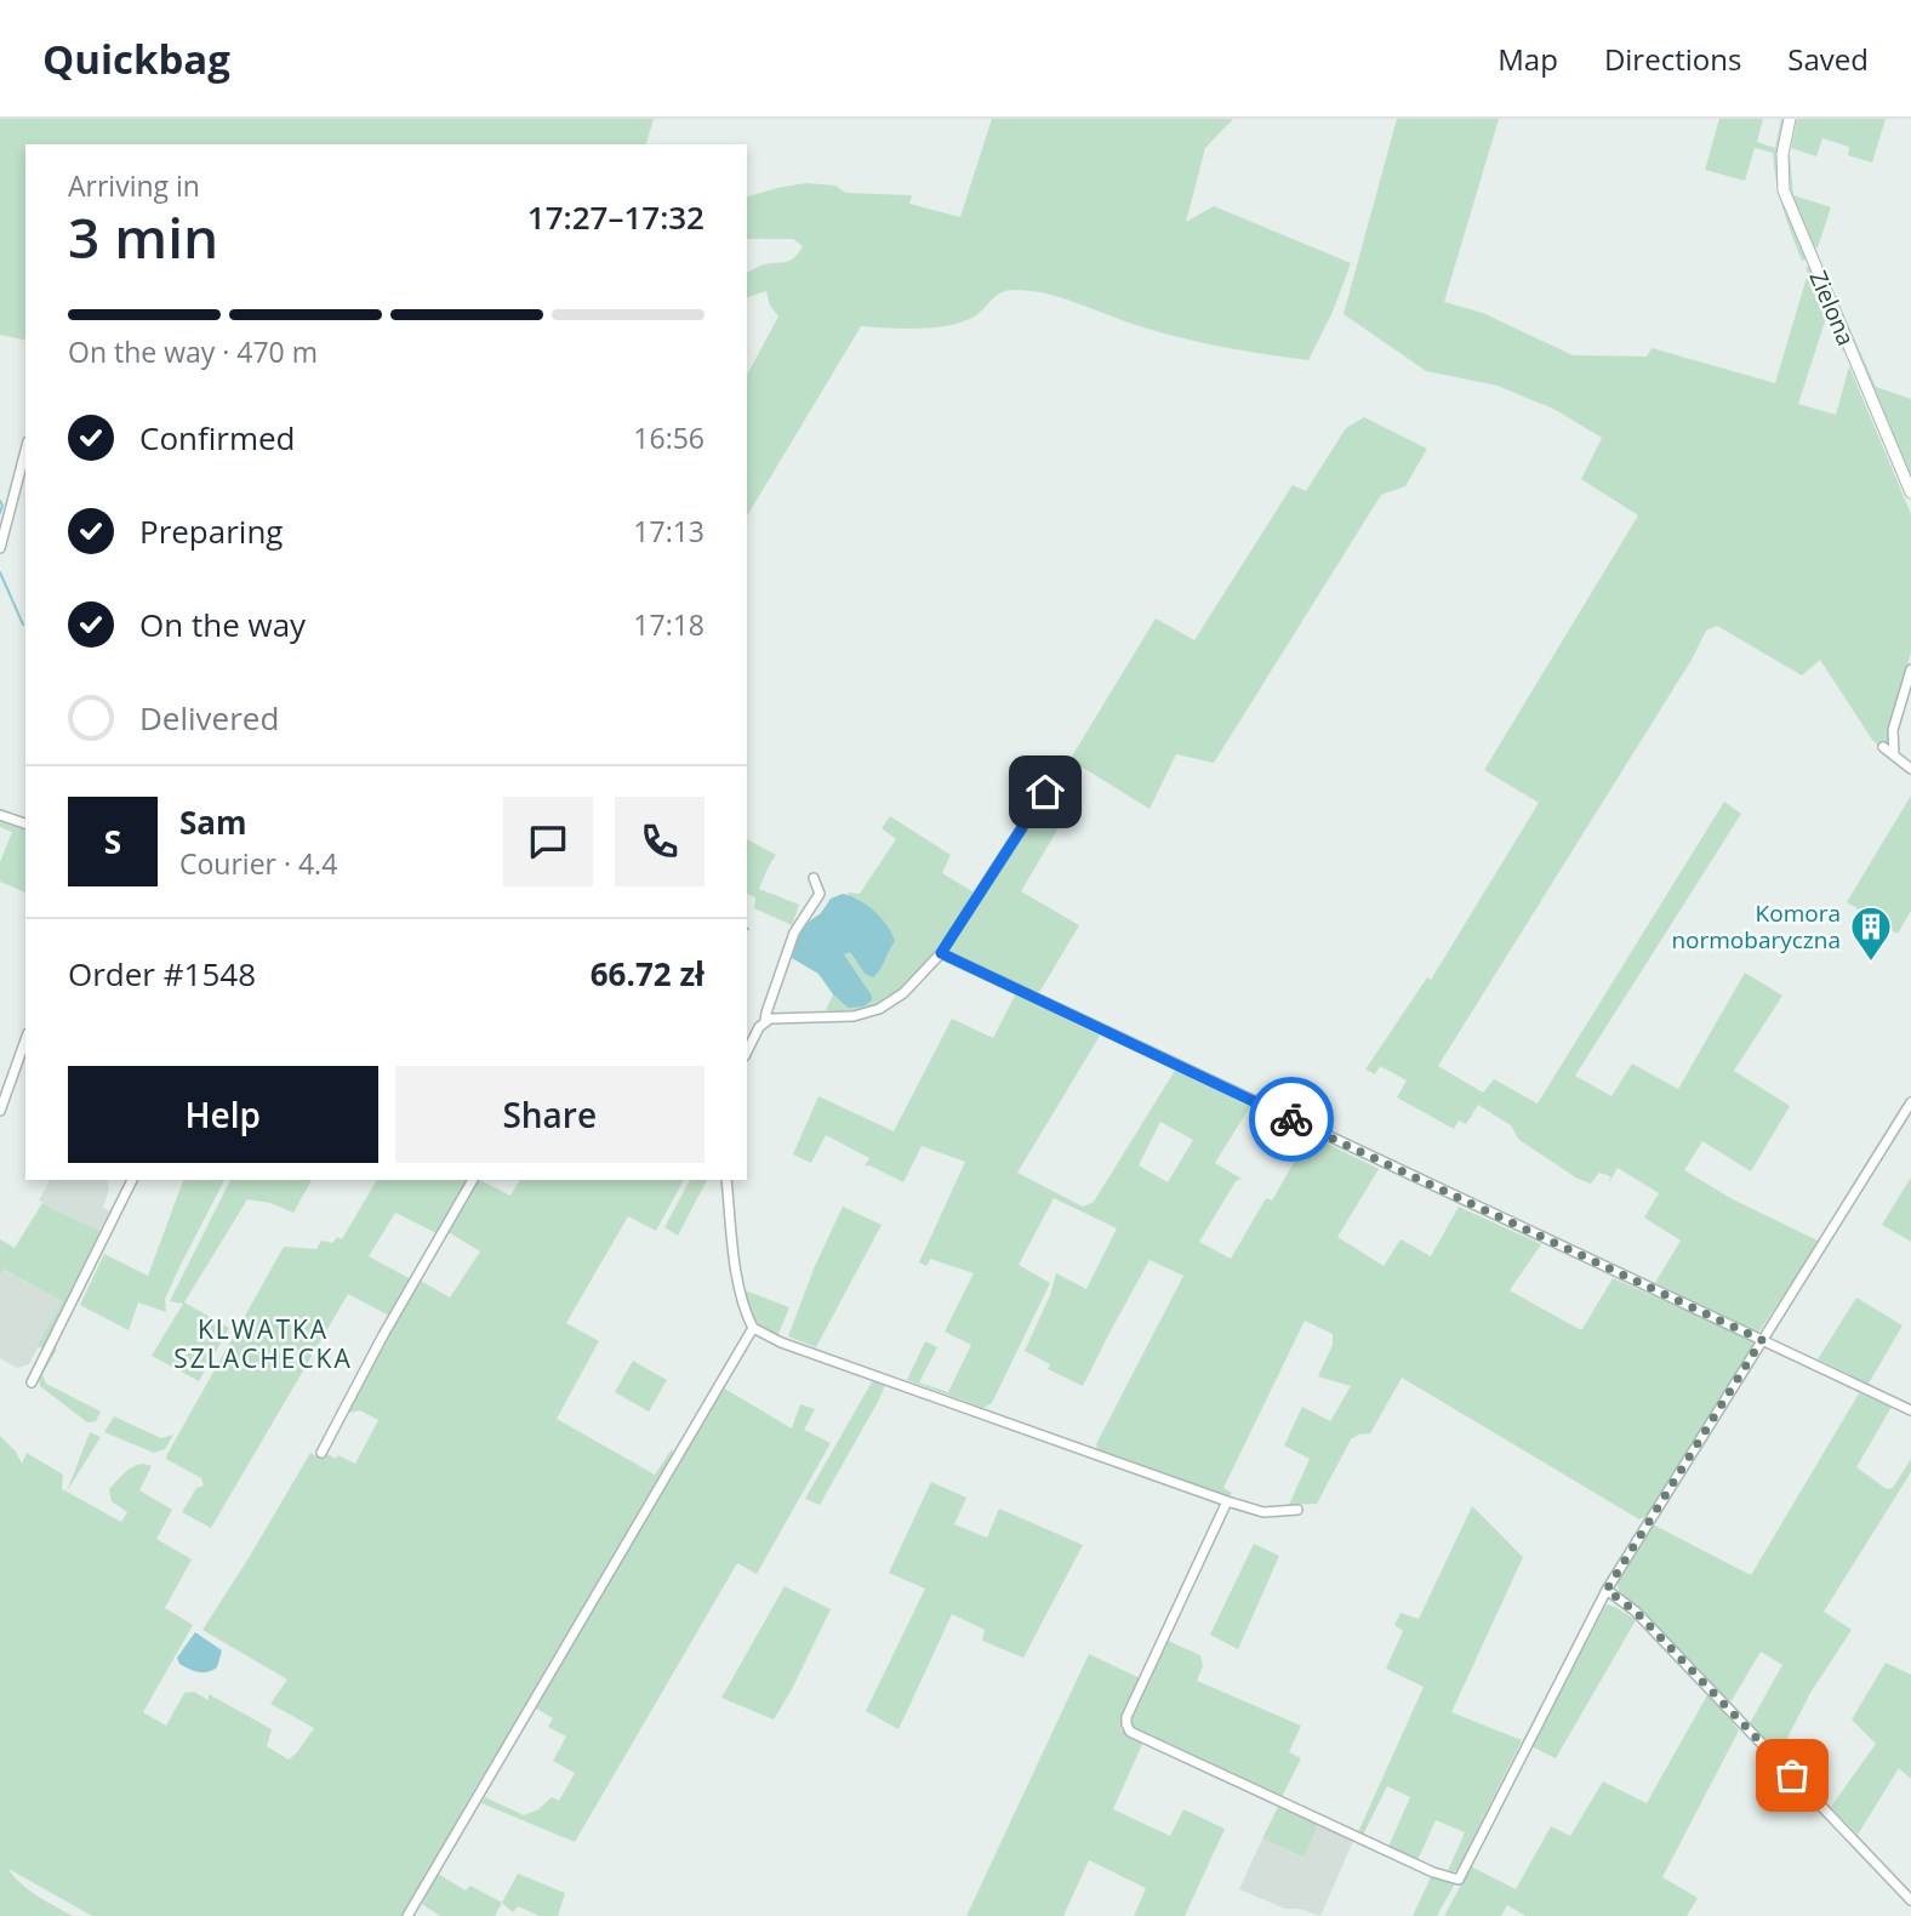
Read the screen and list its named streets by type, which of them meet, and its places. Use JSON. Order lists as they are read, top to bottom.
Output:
{
  "streets": {
    "street": ["Zielona"]
  },
  "districts": ["KLWATKA SZLACHECKA"],
  "places": {
    "building": ["Komora normobaryczna"]
  },
  "page": {
    "header": "Quickbag",
    "nav": ["Map", "Directions", "Saved"],
    "heading": ["3 min", "Arriving in", "17:27–17:32"],
    "panel": [
      "Sam",
      "Courier · 4.4",
      "Order #1548",
      "66.72 zł"
    ],
    "bar": "On the way · 470 m",
    "list": [
      ["Confirmed", "16:56"],
      ["Preparing", "17:13"],
      ["On the way", "17:18"],
      "Delivered"
    ],
    "round": "S",
    "buttons": ["Help", "Share"]
  }
}
